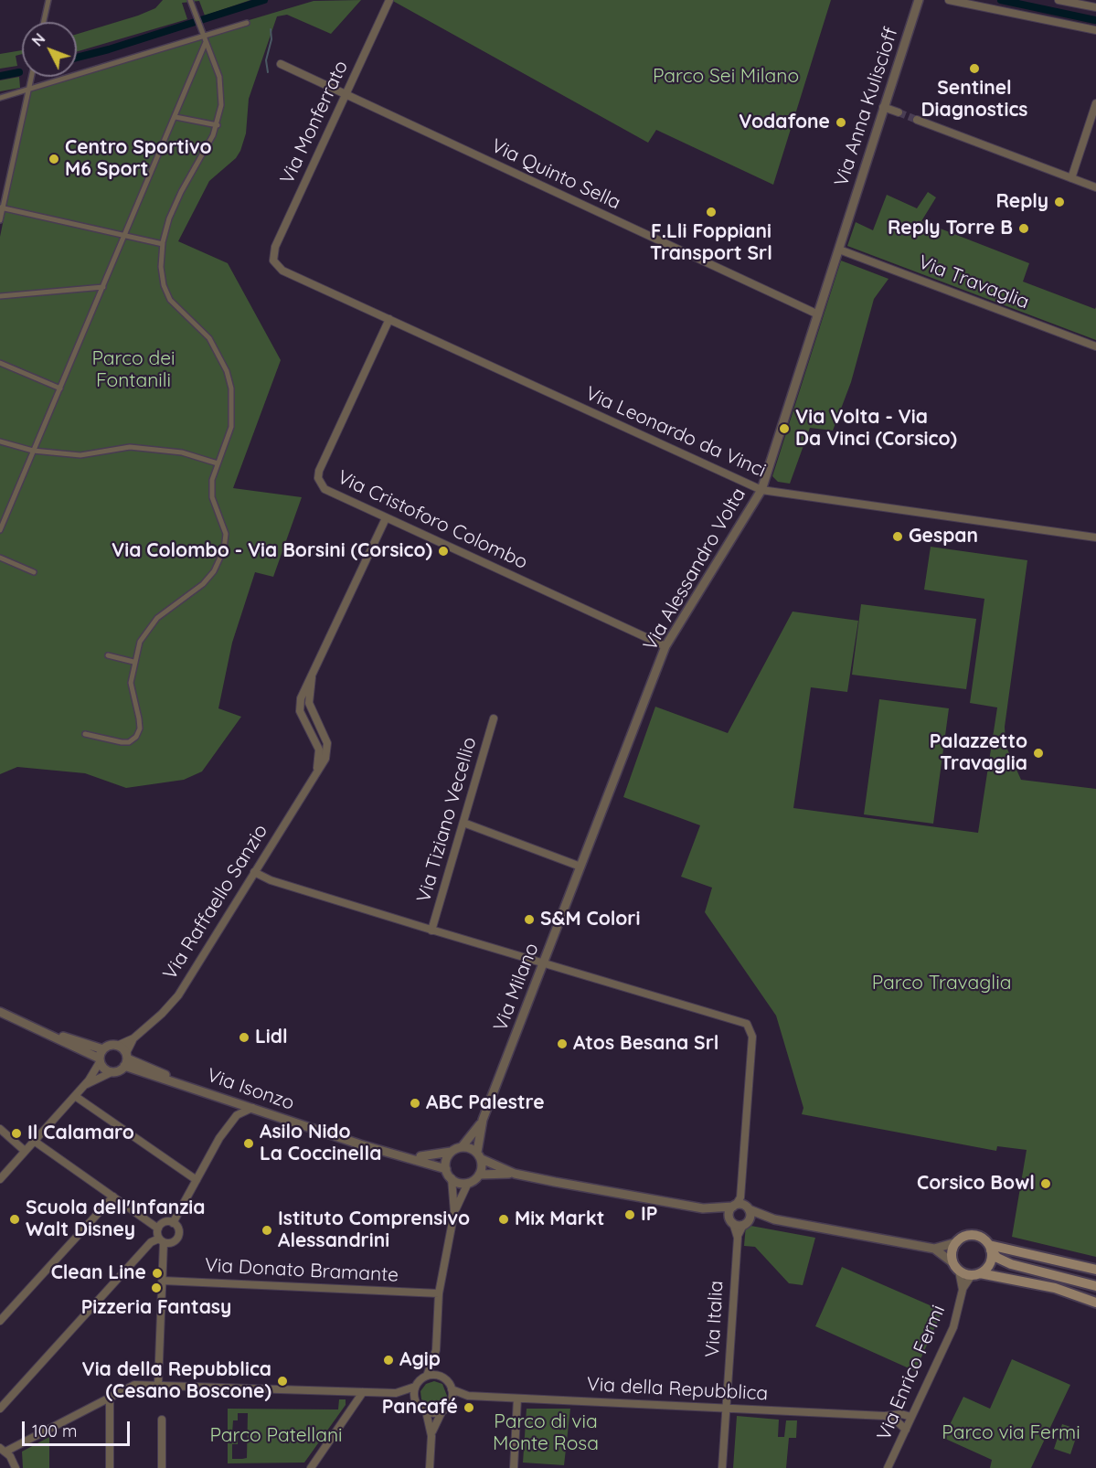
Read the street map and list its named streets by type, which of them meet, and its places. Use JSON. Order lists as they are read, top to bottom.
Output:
{
  "streets": {
    "street": [
      "Via Anna Kuliscioff",
      "Via Monferrato",
      "Via Quinto Sella",
      "Via Travaglia",
      "Via Leonardo da Vinci",
      "Via Cristoforo Colombo",
      "Via Alessandro Volta",
      "Via Tiziano Vecellio",
      "Via Raffaello Sanzio",
      "Via Milano",
      "Via Isonzo",
      "Via Donato Bramante",
      "Via Italia",
      "Via Enrico Fermi",
      "Via della Repubblica"
    ]
  },
  "crossings": [
    ["Via Anna Kuliscioff", "Via Alessandro Volta"],
    ["Via Monferrato", "Via Quinto Sella"],
    ["Via Monferrato", "Via Leonardo da Vinci"],
    ["Via Quinto Sella", "Via Alessandro Volta"],
    ["Via Travaglia", "Via Alessandro Volta"],
    ["Via Leonardo da Vinci", "Via Cristoforo Colombo"],
    ["Via Leonardo da Vinci", "Via Alessandro Volta"],
    ["Via Cristoforo Colombo", "Via Alessandro Volta"],
    ["Via Alessandro Volta", "Via Milano"],
    ["Via Raffaello Sanzio", "Via Isonzo"],
    ["Via Milano", "Via Isonzo"],
    ["Via Italia", "Via della Repubblica"],
    ["Via Enrico Fermi", "Via della Repubblica"]
  ],
  "parks": [
    "Parco Sei Milano",
    "Parco dei Fontanili",
    "Parco Travaglia",
    "Parco di via Monte Rosa",
    "Parco via Fermi",
    "Parco Patellani"
  ],
  "places": [
    "Sentinel Diagnostics",
    "Vodafone",
    "Centro Sportivo M6 Sport",
    "Reply",
    "F.Lli Foppiani Transport Srl",
    "Reply Torre B",
    "Via Volta - Via Da Vinci (Corsico)",
    "Gespan",
    "Via Colombo - Via Borsini (Corsico)",
    "Palazzetto Travaglia",
    "S&M Colori",
    "Lidl",
    "Atos Besana Srl",
    "ABC Palestre",
    "Il Calamaro",
    "Asilo Nido La Coccinella",
    "Corsico Bowl",
    "IP",
    "Scuola dell'Infanzia Walt Disney",
    "Mix Markt",
    "Istituto Comprensivo Alessandrini",
    "Clean Line",
    "Pizzeria Fantasy",
    "Agip",
    "Via della Repubblica (Cesano Boscone)",
    "Pancafé"
  ],
  "scale_bar": "100 m",
  "north": "top left"
}
